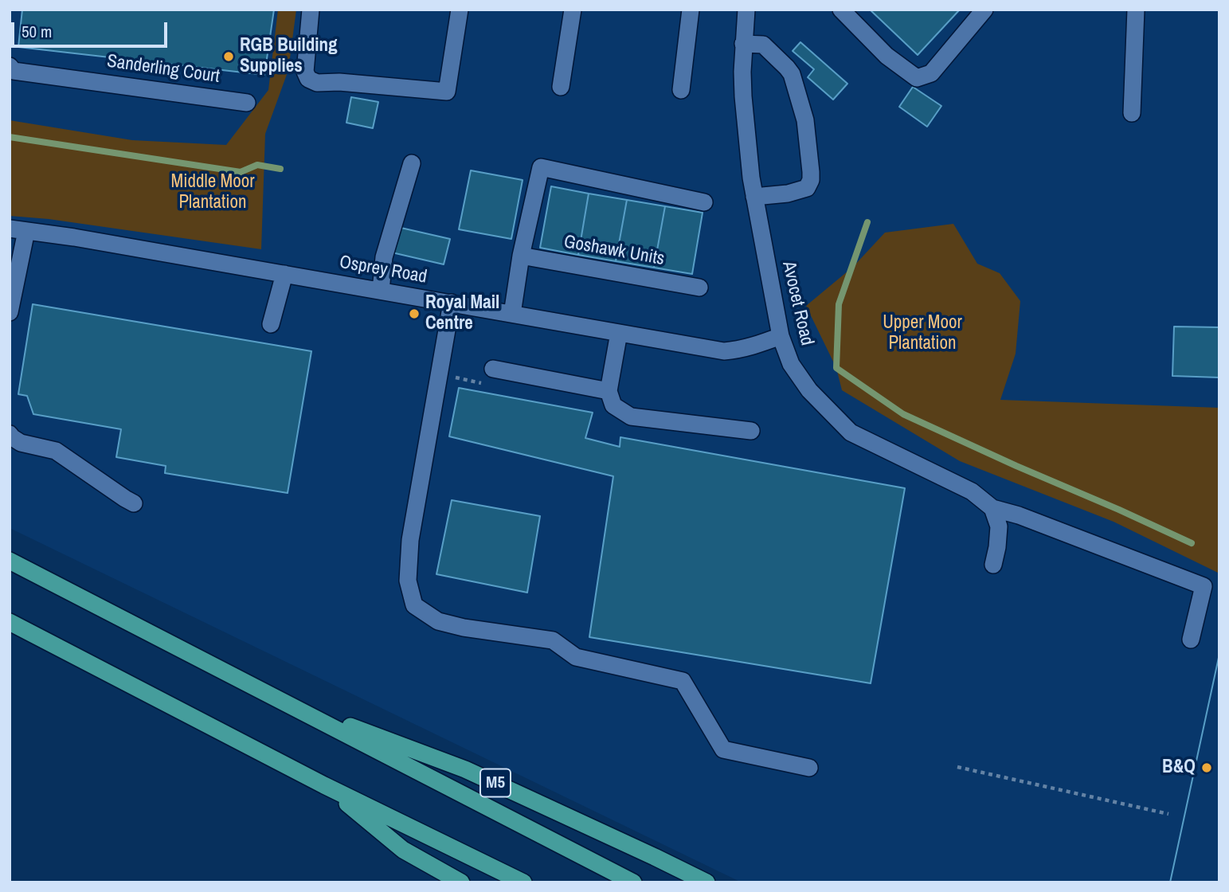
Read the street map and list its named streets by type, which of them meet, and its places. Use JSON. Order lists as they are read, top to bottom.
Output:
{
  "streets": {
    "highway": ["M5"],
    "street": [
      "Sanderling Court",
      "Goshawk Units",
      "Osprey Road",
      "Avocet Road"
    ]
  },
  "crossings": [
    ["Osprey Road", "Avocet Road"]
  ],
  "parks": ["Middle Moor Plantation", "Upper Moor Plantation"],
  "places": ["RGB Building Supplies", "Royal Mail Centre", "B&Q"],
  "scale_bar": "50 m"
}
